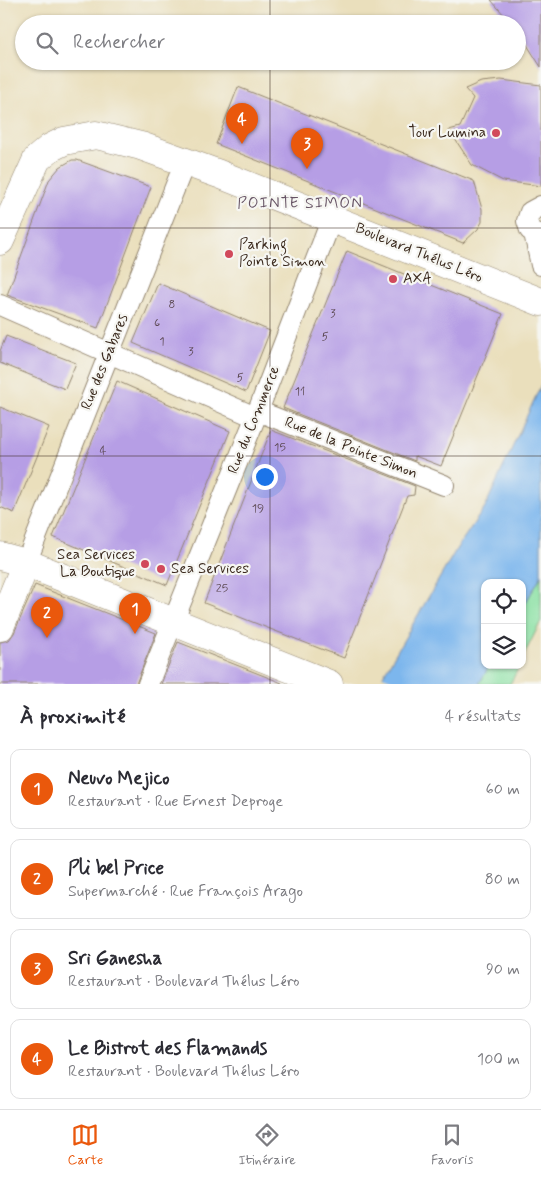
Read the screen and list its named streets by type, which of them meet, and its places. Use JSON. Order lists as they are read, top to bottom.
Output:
{
  "streets": {
    "main road": ["Boulevard Thélus Léro"],
    "street": ["Rue des Gabares", "Rue du Commerce", "Rue de la Pointe Simon"]
  },
  "crossings": [
    ["Boulevard Thélus Léro", "Rue des Gabares"],
    ["Boulevard Thélus Léro", "Rue du Commerce"],
    ["Rue des Gabares", "Rue de la Pointe Simon"],
    ["Rue du Commerce", "Rue de la Pointe Simon"]
  ],
  "districts": ["POINTE SIMON"],
  "places": [
    "Tour Lumina",
    "Parking Pointe Simon",
    "AXA",
    "Sea Services La Boutique",
    "Sea Services"
  ],
  "house_numbers": [
    "8",
    "3",
    "6",
    "5",
    "1",
    "3",
    "5",
    "11",
    "15",
    "4",
    "19",
    "25"
  ],
  "page": {
    "search": "Rechercher",
    "pins": [
      "4",
      "3",
      "1",
      "2"
    ],
    "heading": ["À proximité", "4 résultats"],
    "list": [
      {
        "mark": "1",
        "name": "Neuvo Mejico",
        "note": "Restaurant · Rue Ernest Deproge",
        "value": "60 m"
      },
      {
        "mark": "2",
        "name": "Pli bel Price",
        "note": "Supermarché · Rue François Arago",
        "value": "80 m"
      },
      {
        "mark": "3",
        "name": "Sri Ganesha",
        "note": "Restaurant · Boulevard Thélus Léro",
        "value": "90 m"
      },
      {
        "mark": "4",
        "name": "Le Bistrot des Flamands",
        "note": "Restaurant · Boulevard Thélus Léro",
        "value": "100 m"
      }
    ],
    "nav": ["Carte", "Itinéraire", "Favoris"]
  }
}
